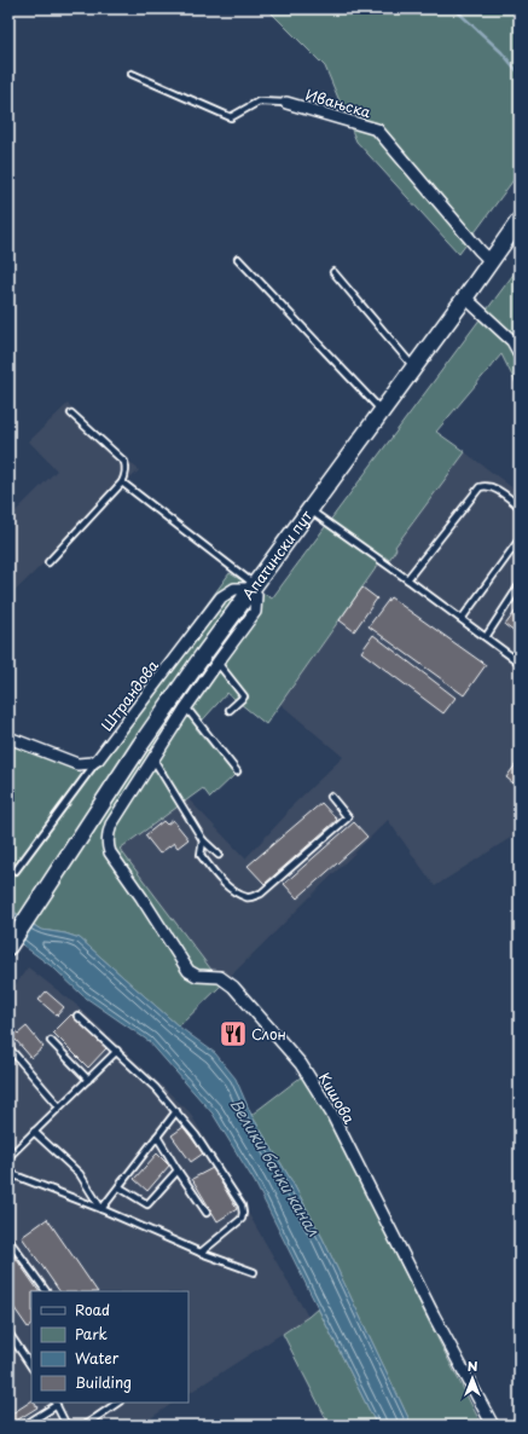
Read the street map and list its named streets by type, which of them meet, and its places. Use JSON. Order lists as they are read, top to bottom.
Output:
{
  "streets": {
    "main road": ["Апатински пут"],
    "street": ["Ивањска", "Штрандова", "Кишова"]
  },
  "crossings": [
    ["Ивањска", "Апатински пут"],
    ["Апатински пут", "Штрандова"]
  ],
  "water": ["Велики бачки канал"],
  "places": {
    "restaurant": ["Слон"]
  },
  "legend": [
    "Road",
    "Park",
    "Water",
    "Building"
  ],
  "north": "top"
}
